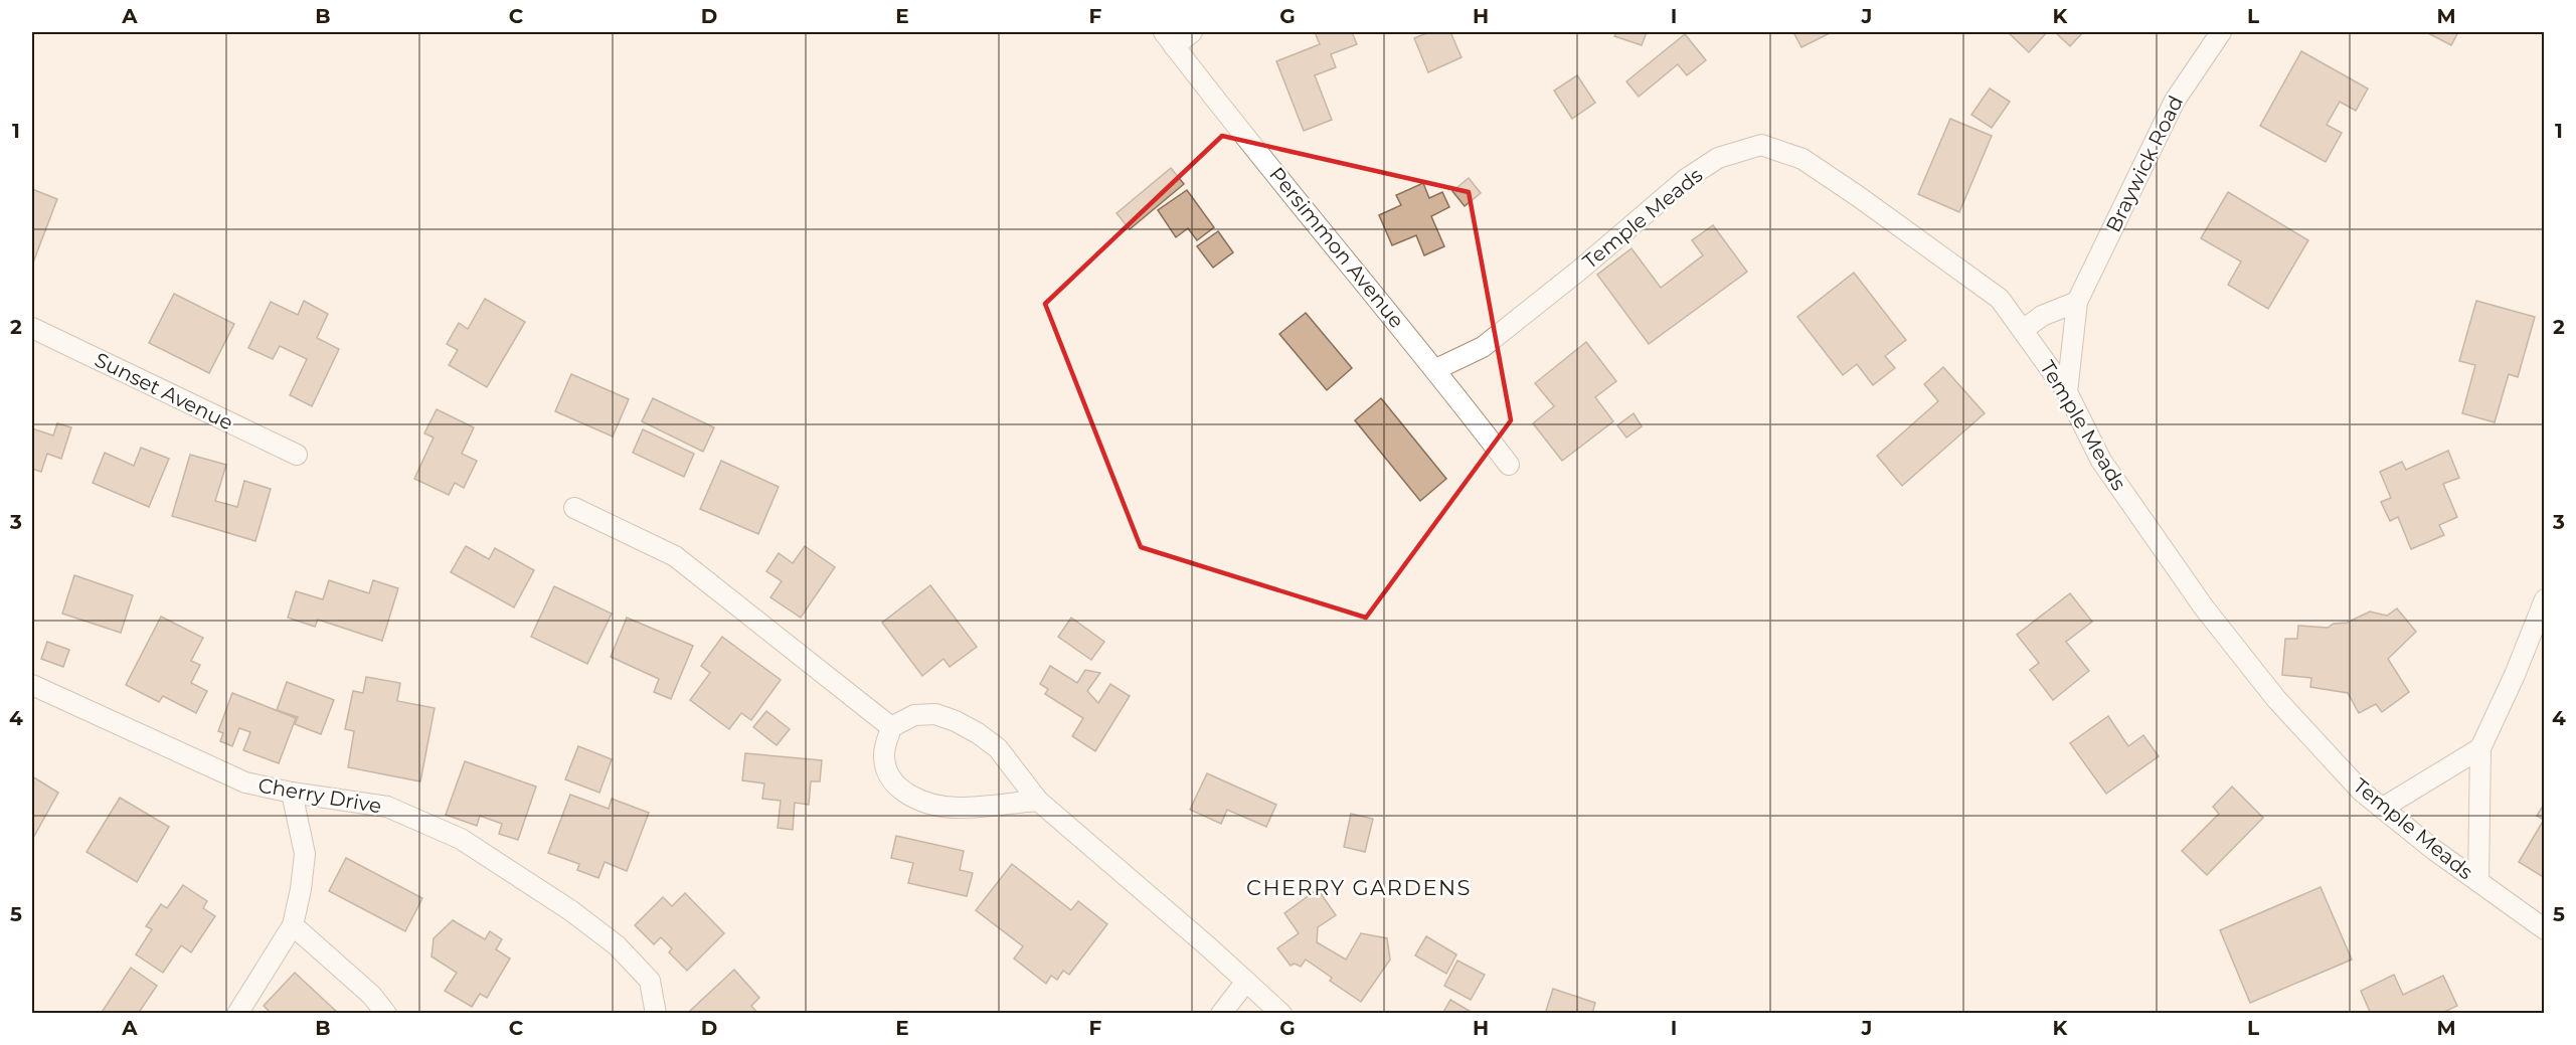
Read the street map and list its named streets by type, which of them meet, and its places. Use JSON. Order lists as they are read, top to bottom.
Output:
{
  "streets": {
    "street": [
      "Braywick Road",
      "Temple Meads",
      "Persimmon Avenue",
      "Sunset Avenue",
      "Cherry Drive"
    ]
  },
  "crossings": [
    ["Braywick Road", "Temple Meads"],
    ["Temple Meads", "Persimmon Avenue"]
  ],
  "districts": ["CHERRY GARDENS"],
  "grid": {
    "columns": [
      "A",
      "B",
      "C",
      "D",
      "E",
      "F",
      "G",
      "H",
      "I",
      "J",
      "K",
      "L",
      "M"
    ],
    "rows": [
      "1",
      "2",
      "3",
      "4",
      "5"
    ]
  }
}
